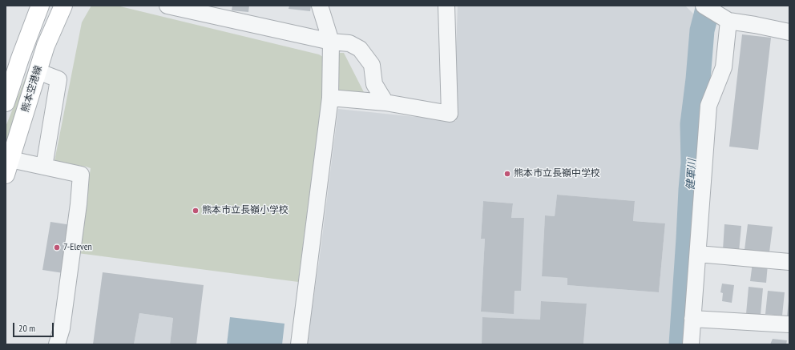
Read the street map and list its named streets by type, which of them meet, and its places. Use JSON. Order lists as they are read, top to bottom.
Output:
{
  "streets": {
    "main road": ["熊本空港線"]
  },
  "water": ["健軍川"],
  "places": ["熊本市立長嶺中学校", "熊本市立長嶺小学校", "7-Eleven"],
  "scale_bar": "20 m"
}
